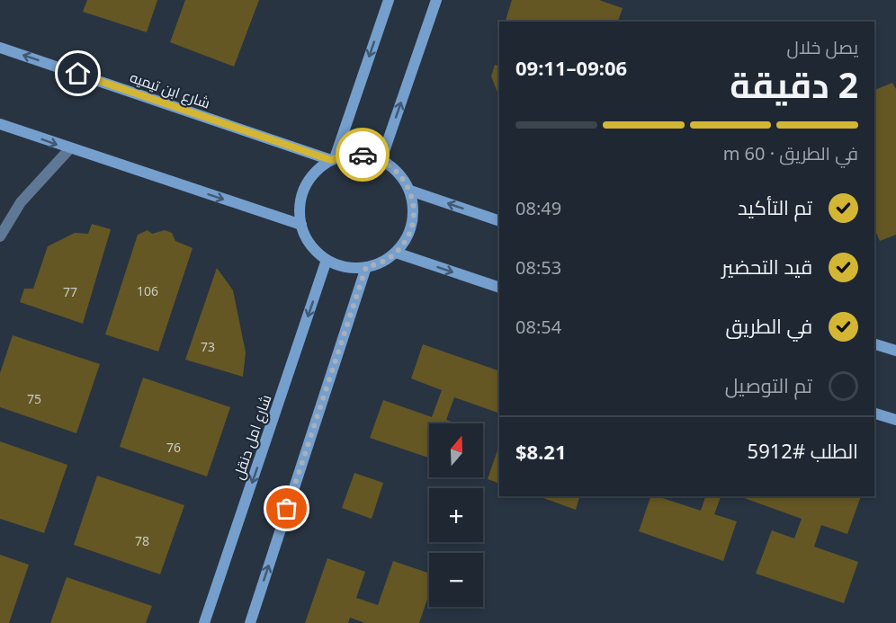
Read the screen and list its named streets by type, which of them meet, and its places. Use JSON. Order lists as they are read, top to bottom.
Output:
{
  "streets": {
    "street": ["شارع ابن تيميه", "شارع امل دنقل"]
  },
  "crossings": [
    ["شارع ابن تيميه", "شارع امل دنقل"]
  ],
  "house_numbers": [
    "106",
    "77",
    "73",
    "75",
    "76",
    "78"
  ],
  "north": "top",
  "page": {
    "heading": ["2 دقيقة", "يصل خلال", "09:06–09:11"],
    "panel": ["الطلب #5912", "$8.21"],
    "bar": "في الطريق · 60 m",
    "list": [
      ["تم التأكيد", "08:49"],
      ["قيد التحضير", "08:53"],
      ["في الطريق", "08:54"],
      "تم التوصيل"
    ],
    "map_buttons": ["+", "−"]
  }
}
